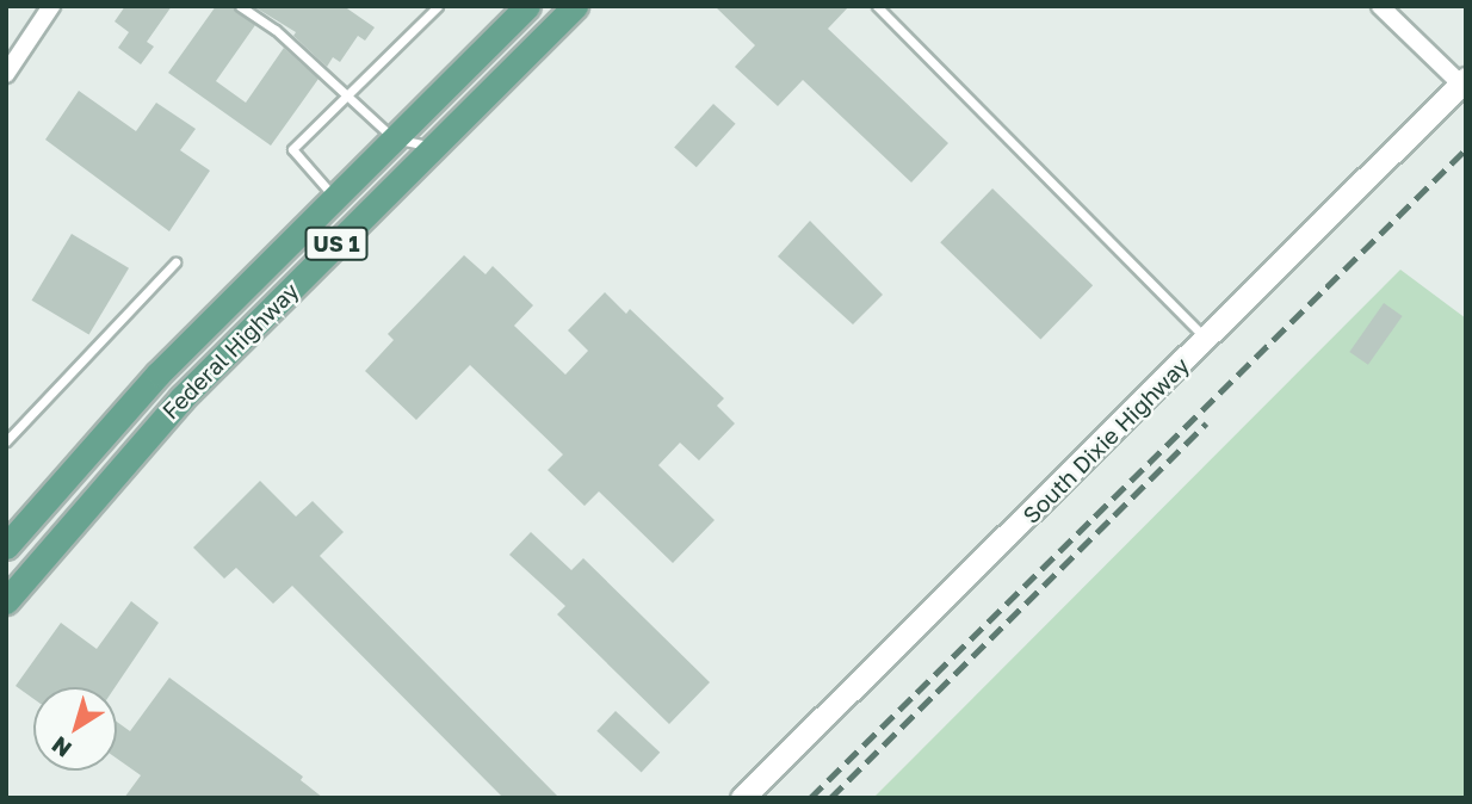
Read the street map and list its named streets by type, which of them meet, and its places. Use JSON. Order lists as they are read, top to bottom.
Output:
{
  "streets": {
    "main road": ["US 1", "Federal Highway"],
    "street": ["South Dixie Highway"]
  },
  "north": "bottom left"
}
